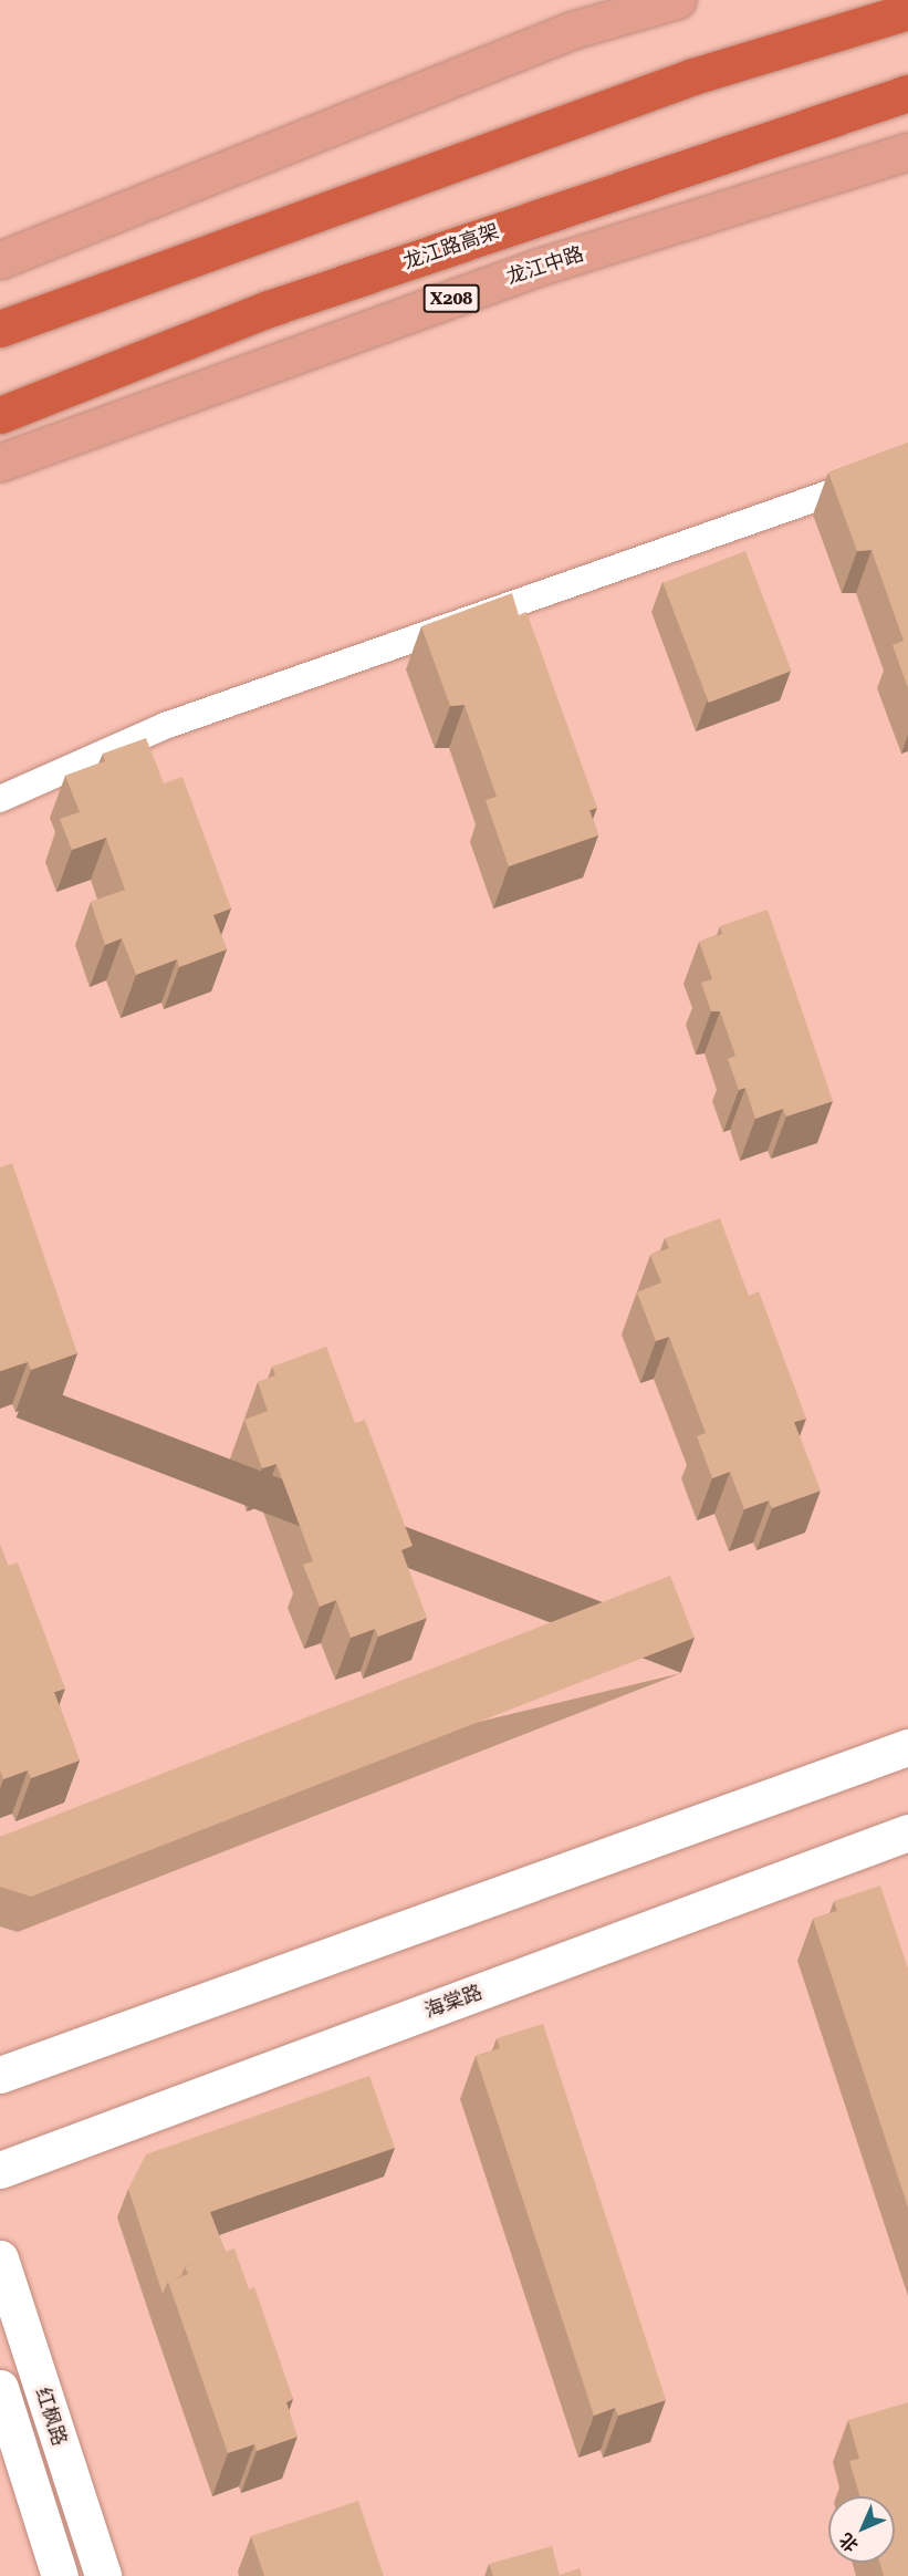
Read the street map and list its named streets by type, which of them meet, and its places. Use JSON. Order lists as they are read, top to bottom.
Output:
{
  "streets": {
    "highway": ["龙江路高架"],
    "main road": ["龙江中路", "X208"],
    "street": ["海棠路", "红枫路"]
  },
  "north": "bottom left"
}
